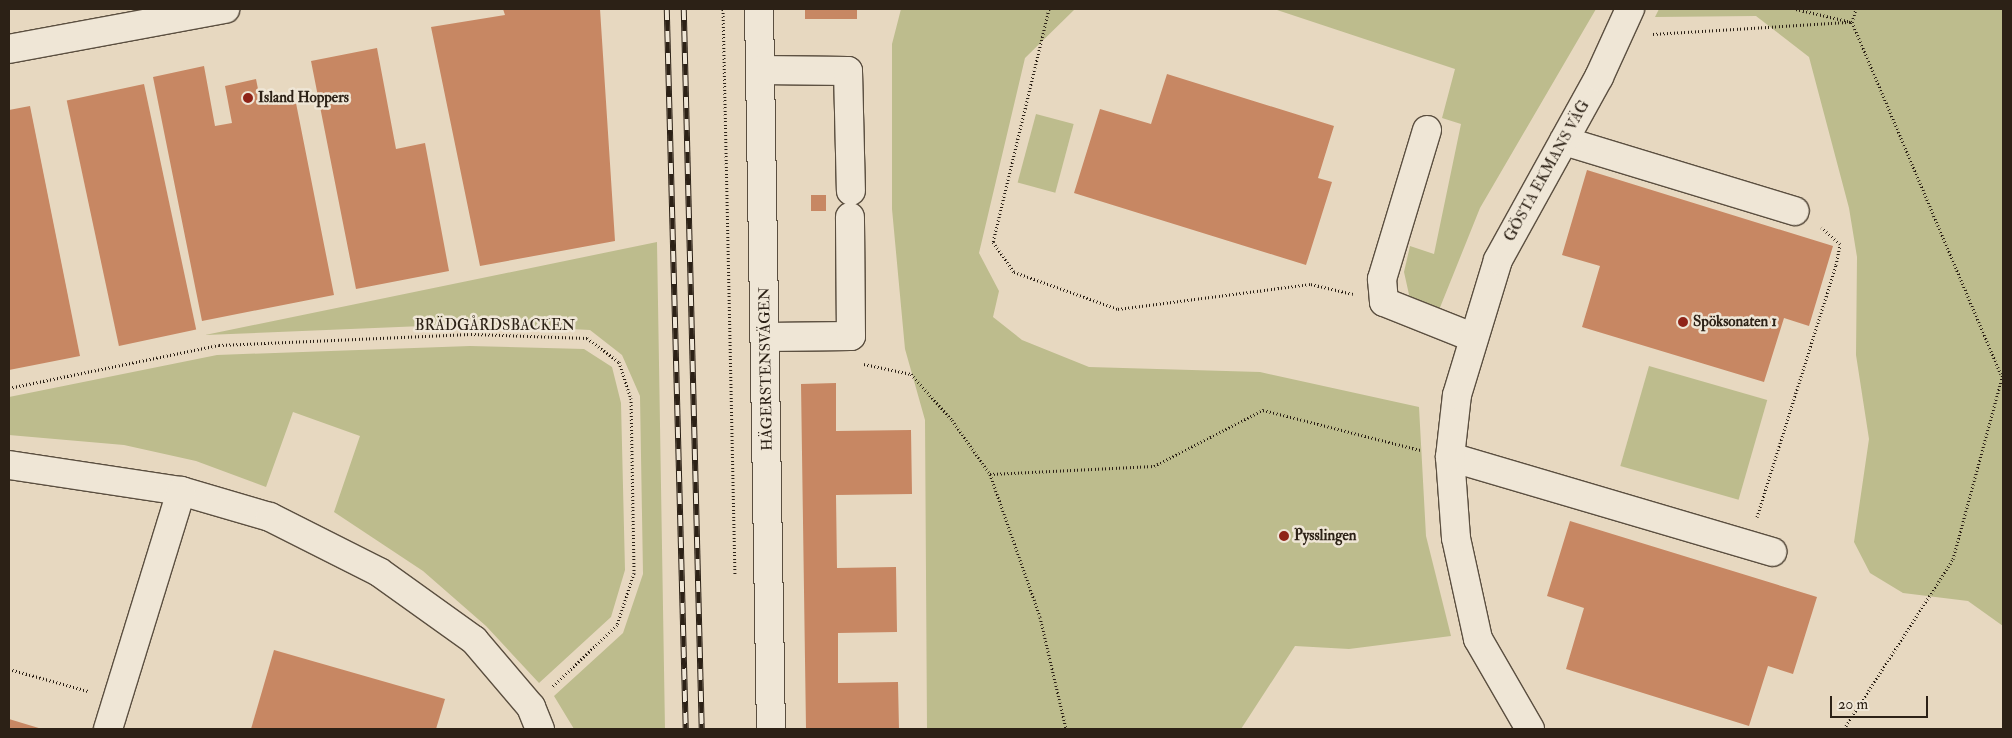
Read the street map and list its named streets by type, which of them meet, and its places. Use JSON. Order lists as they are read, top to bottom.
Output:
{
  "streets": {
    "street": ["GÖSTA EKMANS VÄG", "HÄGERSTENSVÄGEN"],
    "path": ["BRÄDGÅRDSBACKEN"]
  },
  "places": ["Island Hoppers", "Spöksonaten 1", "Pysslingen"],
  "scale_bar": "20 m"
}
